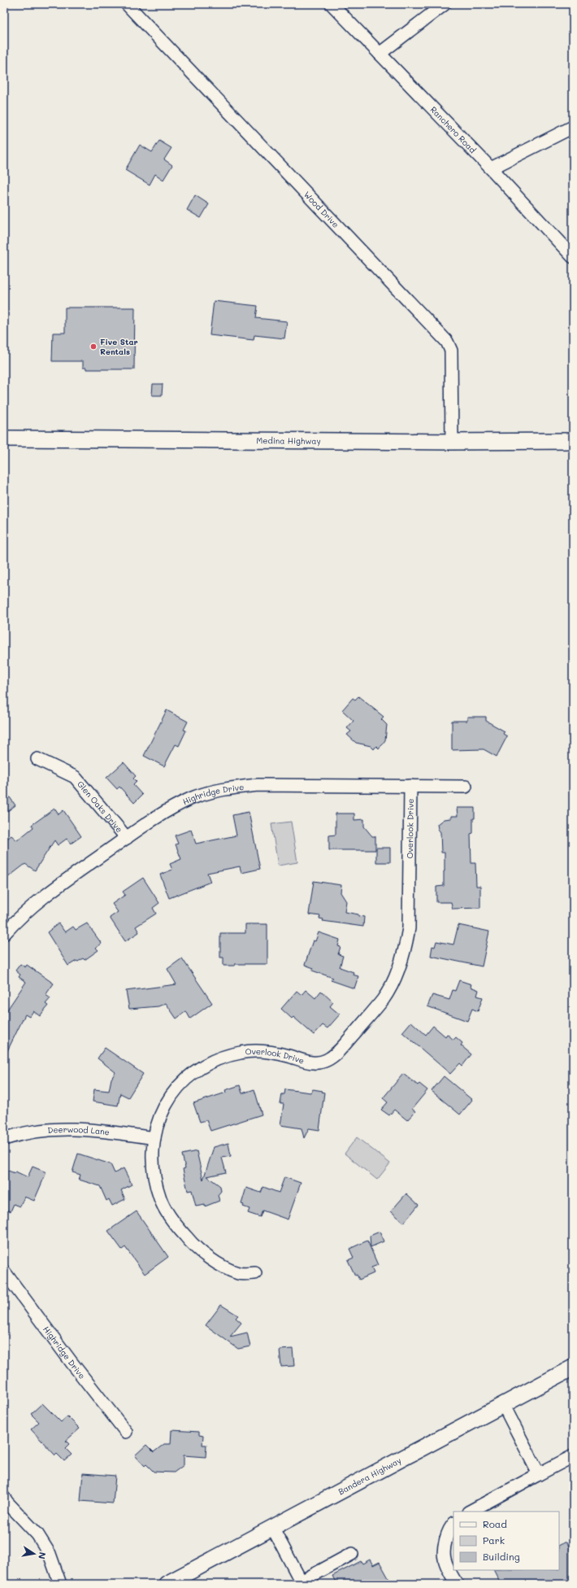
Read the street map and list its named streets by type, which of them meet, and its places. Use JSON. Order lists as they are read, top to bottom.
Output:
{
  "streets": {
    "main road": ["Medina Highway", "Bandera Highway"],
    "street": [
      "Ranchero Road",
      "Wood Drive",
      "Highridge Drive",
      "Glen Oaks Drive",
      "Overlook Drive",
      "Deerwood Lane"
    ]
  },
  "crossings": [
    ["Wood Drive", "Medina Highway"],
    ["Highridge Drive", "Glen Oaks Drive"],
    ["Highridge Drive", "Overlook Drive"],
    ["Overlook Drive", "Deerwood Lane"]
  ],
  "places": ["Five Star Rentals"],
  "legend": ["Road", "Park", "Building"],
  "north": "right"
}
